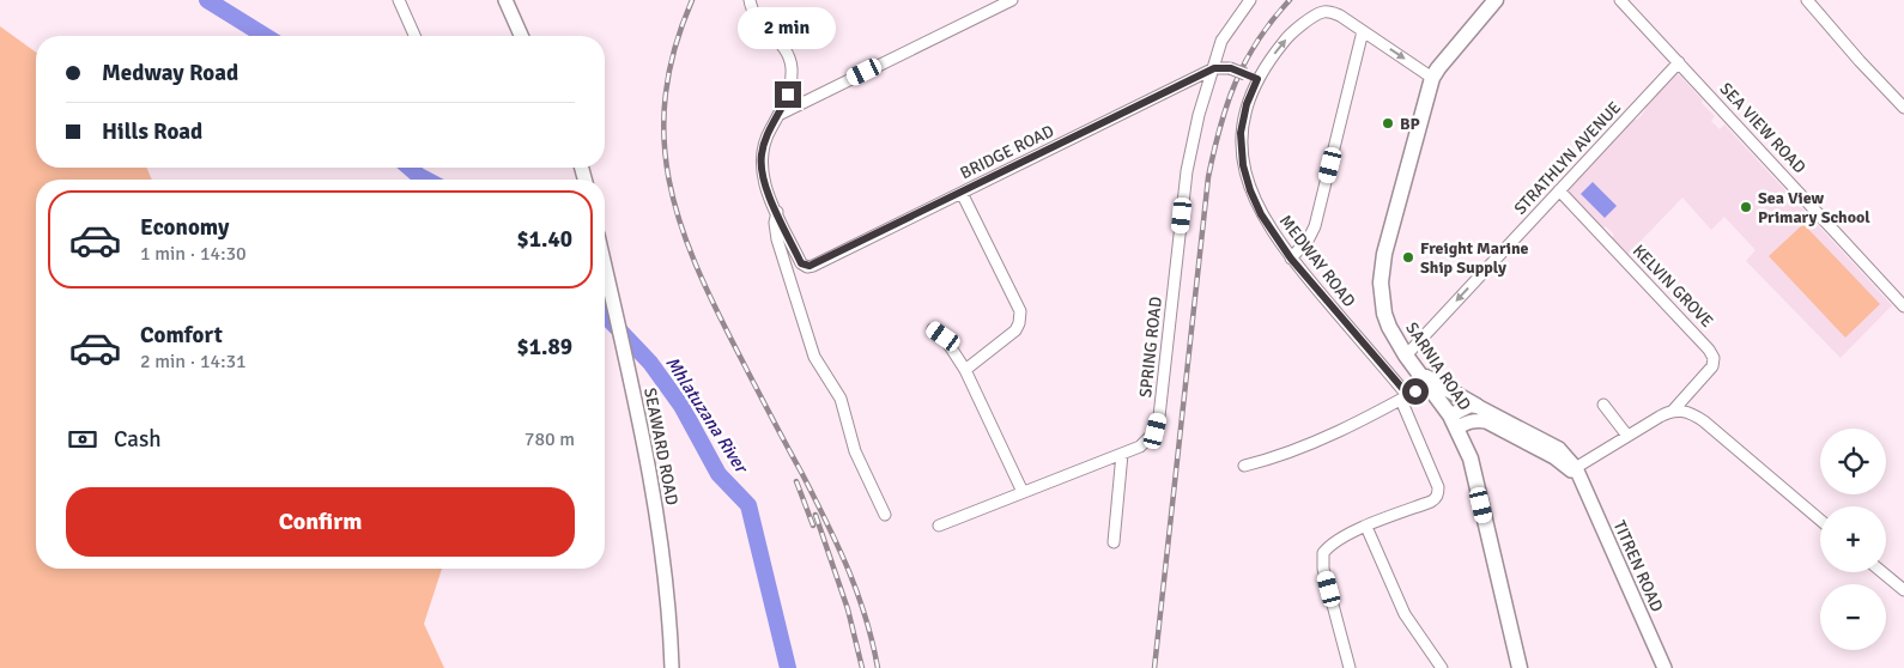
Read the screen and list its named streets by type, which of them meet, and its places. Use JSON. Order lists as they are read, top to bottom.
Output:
{
  "streets": {
    "main road": ["SARNIA ROAD"],
    "street": [
      "SEA VIEW ROAD",
      "BRIDGE ROAD",
      "STRATHLYN AVENUE",
      "MEDWAY ROAD",
      "KELVIN GROVE",
      "SPRING ROAD",
      "SEAWARD ROAD",
      "TITREN ROAD"
    ]
  },
  "crossings": [
    ["SEA VIEW ROAD", "STRATHLYN AVENUE"],
    ["BRIDGE ROAD", "SPRING ROAD"],
    ["STRATHLYN AVENUE", "KELVIN GROVE"],
    ["STRATHLYN AVENUE", "SARNIA ROAD"],
    ["MEDWAY ROAD", "SARNIA ROAD"]
  ],
  "one_way": ["STRATHLYN AVENUE"],
  "water": ["Mhlatuzana River"],
  "places": ["BP", "Sea View Primary School", "Freight Marine Ship Supply"],
  "page": {
    "bubble": "2 min",
    "banner": ["Medway Road", "Hills Road"],
    "list": [
      {
        "name": "Economy",
        "note": "1 min · 14:30",
        "value": "$1.40"
      },
      {
        "name": "Comfort",
        "note": "2 min · 14:31",
        "value": "$1.89"
      }
    ],
    "pay": ["Cash", "780 m"],
    "map_buttons": ["+", "−"],
    "buttons": "Confirm"
  }
}
